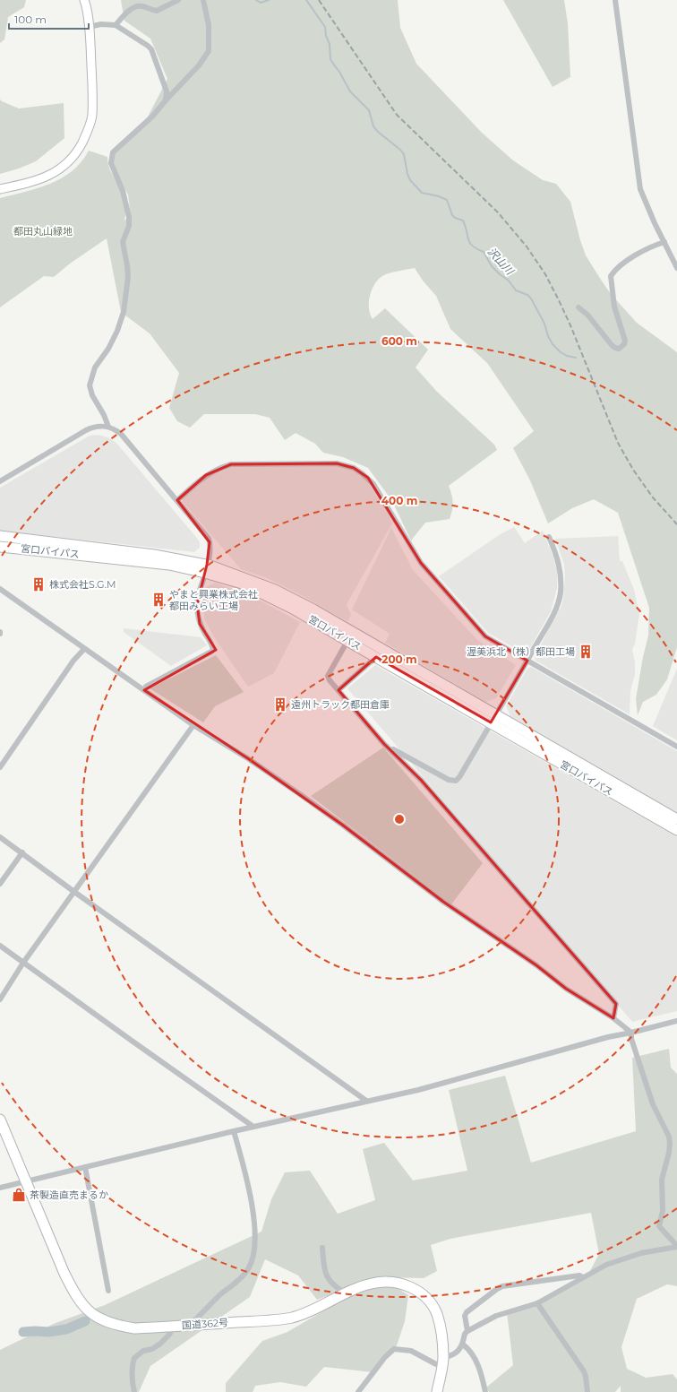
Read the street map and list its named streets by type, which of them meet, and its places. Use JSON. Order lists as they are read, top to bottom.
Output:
{
  "streets": {
    "highway": ["宮口バイパス", "国道362号"]
  },
  "water": ["沢山川"],
  "parks": ["都田丸山緑地"],
  "places": {
    "building": [
      "株式会社S.G.M",
      "やまと興業株式会社 都田みらい工場",
      "渥美浜北（株）都田工場",
      "遠州トラック都田倉庫"
    ],
    "shop": ["茶製造直売まるか"]
  },
  "scale_bar": "100 m",
  "rings": ["600 m", "400 m", "200 m"]
}
